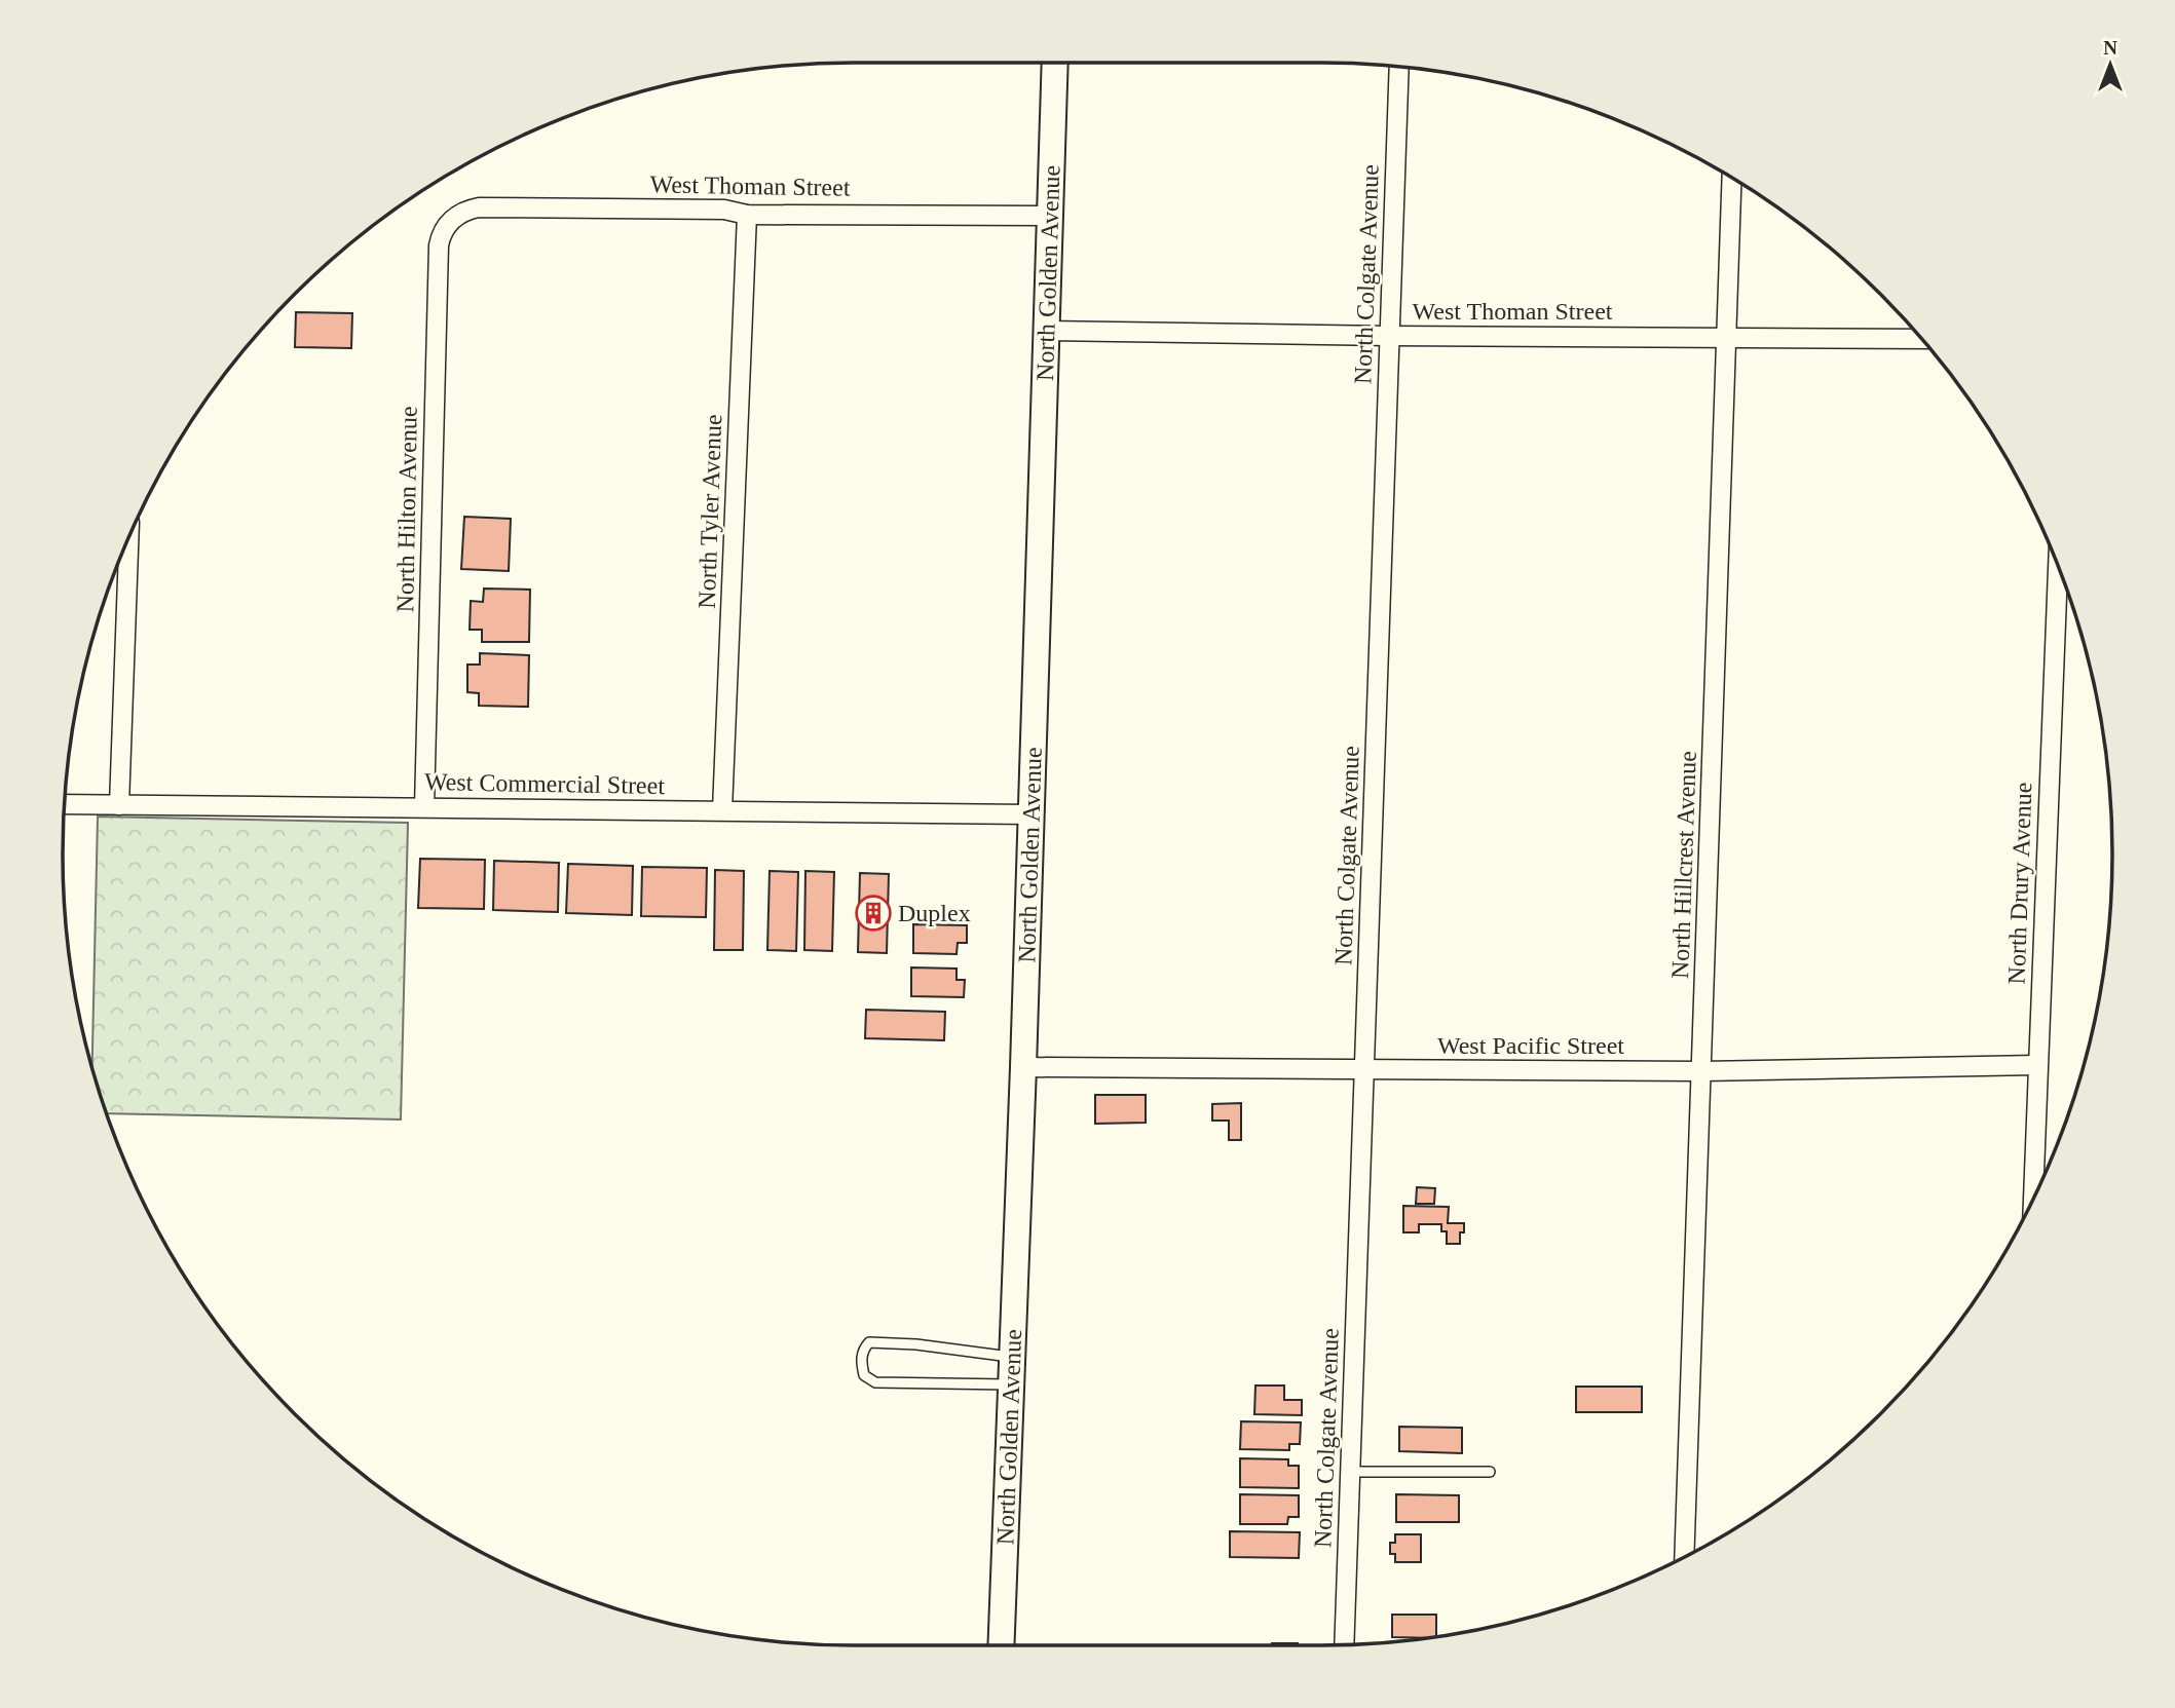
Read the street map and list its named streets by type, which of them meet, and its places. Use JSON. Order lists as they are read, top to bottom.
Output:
{
  "streets": {
    "street": [
      "West Thoman Street",
      "North Golden Avenue",
      "North Colgate Avenue",
      "North Hilton Avenue",
      "North Tyler Avenue",
      "West Commercial Street",
      "North Hillcrest Avenue",
      "North Drury Avenue",
      "West Pacific Street"
    ]
  },
  "crossings": [
    ["West Thoman Street", "North Golden Avenue"],
    ["West Thoman Street", "North Colgate Avenue"],
    ["West Thoman Street", "North Hilton Avenue"],
    ["West Thoman Street", "North Tyler Avenue"],
    ["West Thoman Street", "North Hillcrest Avenue"],
    ["North Golden Avenue", "West Commercial Street"],
    ["North Golden Avenue", "West Pacific Street"],
    ["North Colgate Avenue", "West Pacific Street"],
    ["North Hilton Avenue", "West Commercial Street"],
    ["North Tyler Avenue", "West Commercial Street"],
    ["North Hillcrest Avenue", "West Pacific Street"],
    ["North Drury Avenue", "West Pacific Street"]
  ],
  "places": {
    "building": ["Duplex"]
  },
  "north": "top"
}
